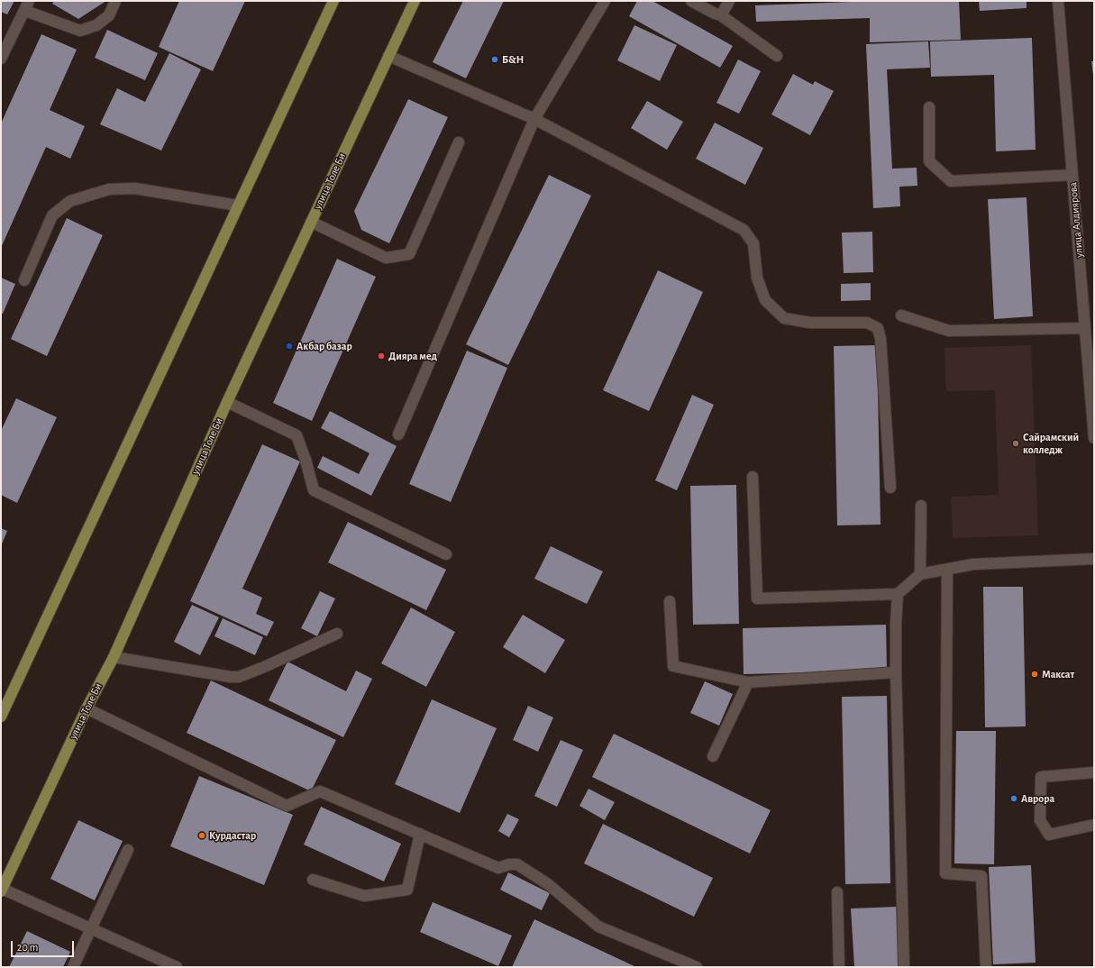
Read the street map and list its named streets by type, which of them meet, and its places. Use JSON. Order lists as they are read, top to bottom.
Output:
{
  "streets": {
    "main road": ["улица Толе Би"],
    "street": ["улица Алдиярова"]
  },
  "places": [
    "Б&Н",
    "Акбар базар",
    "Дияра мед",
    "Сайрамский колледж",
    "Максат",
    "Аврора",
    "Курдастар"
  ],
  "scale_bar": "20 m"
}
